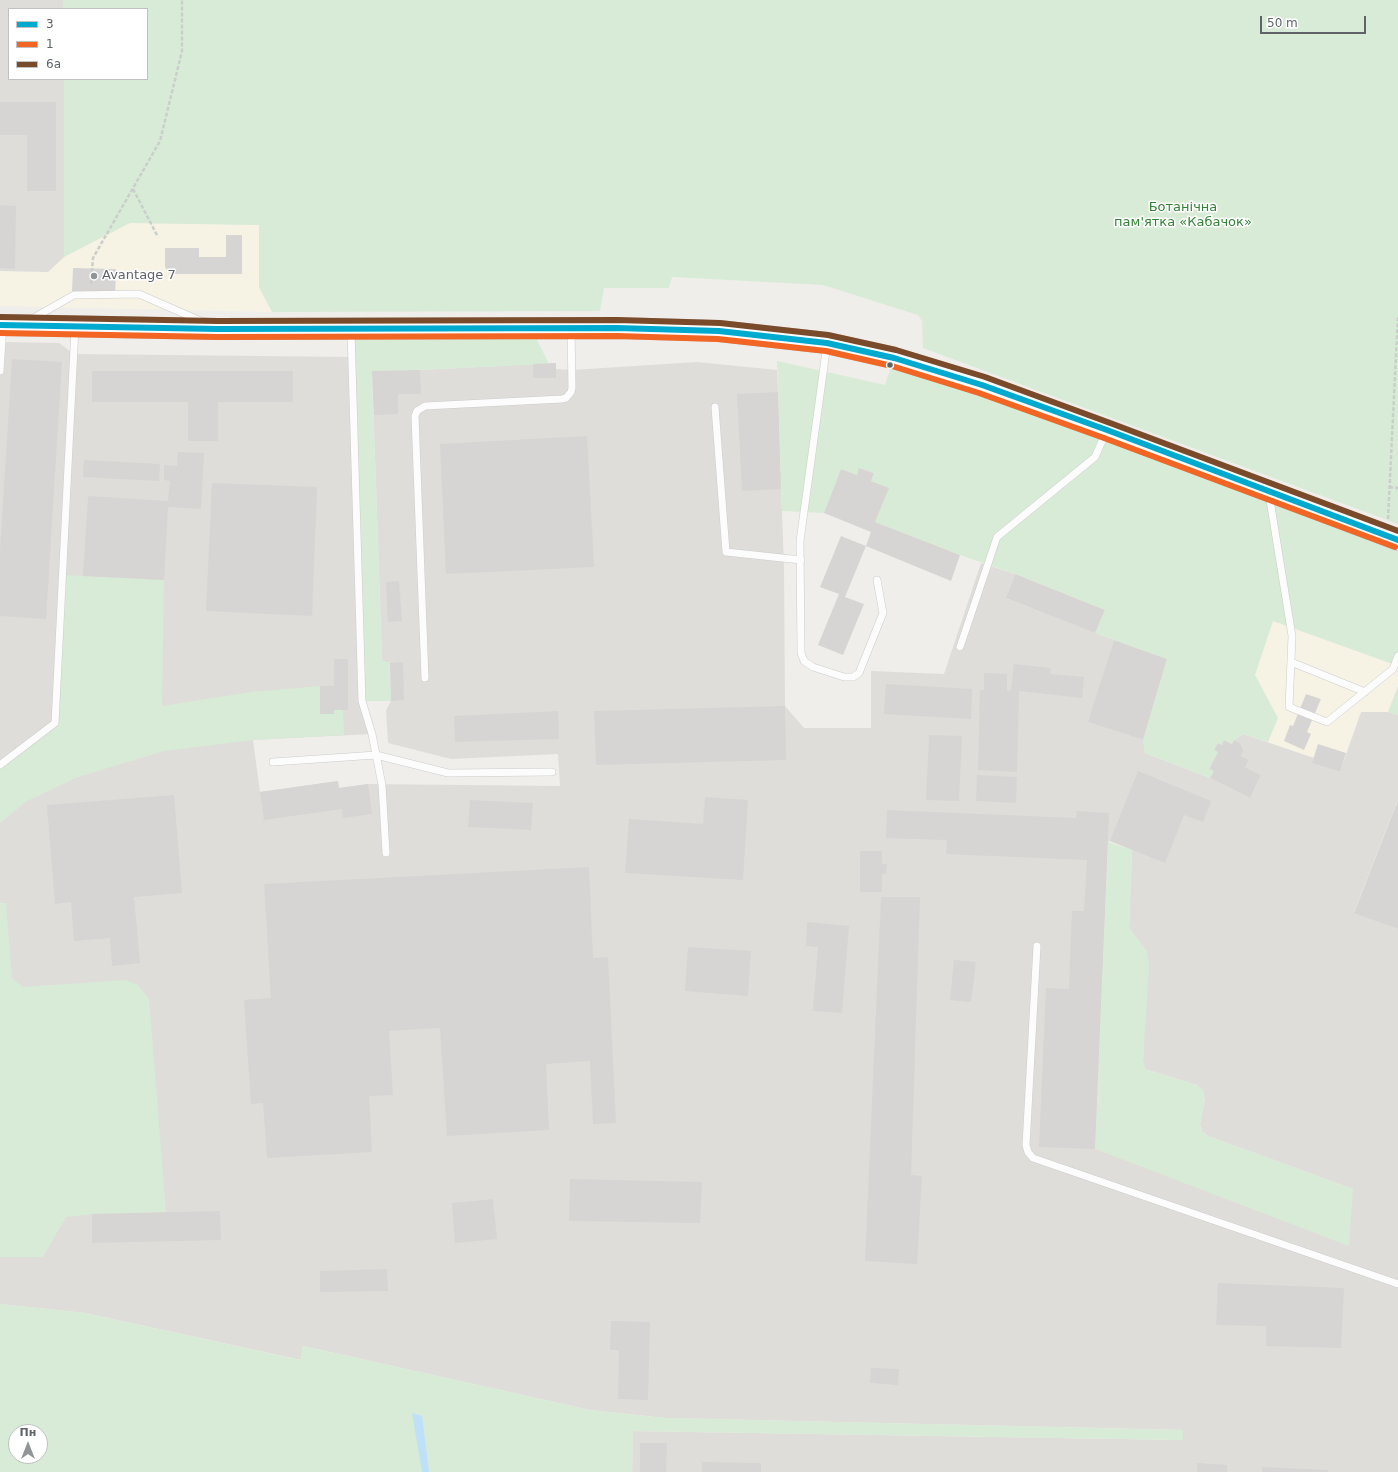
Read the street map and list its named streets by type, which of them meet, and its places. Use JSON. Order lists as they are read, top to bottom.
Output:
{
  "parks": ["Ботанічна пам'ятка «Кабачок»"],
  "places": ["Avantage 7"],
  "lines": ["transit line 6а", "transit line 3", "transit line 1"],
  "legend": ["3", "1", "6а"],
  "scale_bar": "50 m",
  "north": "top"
}
